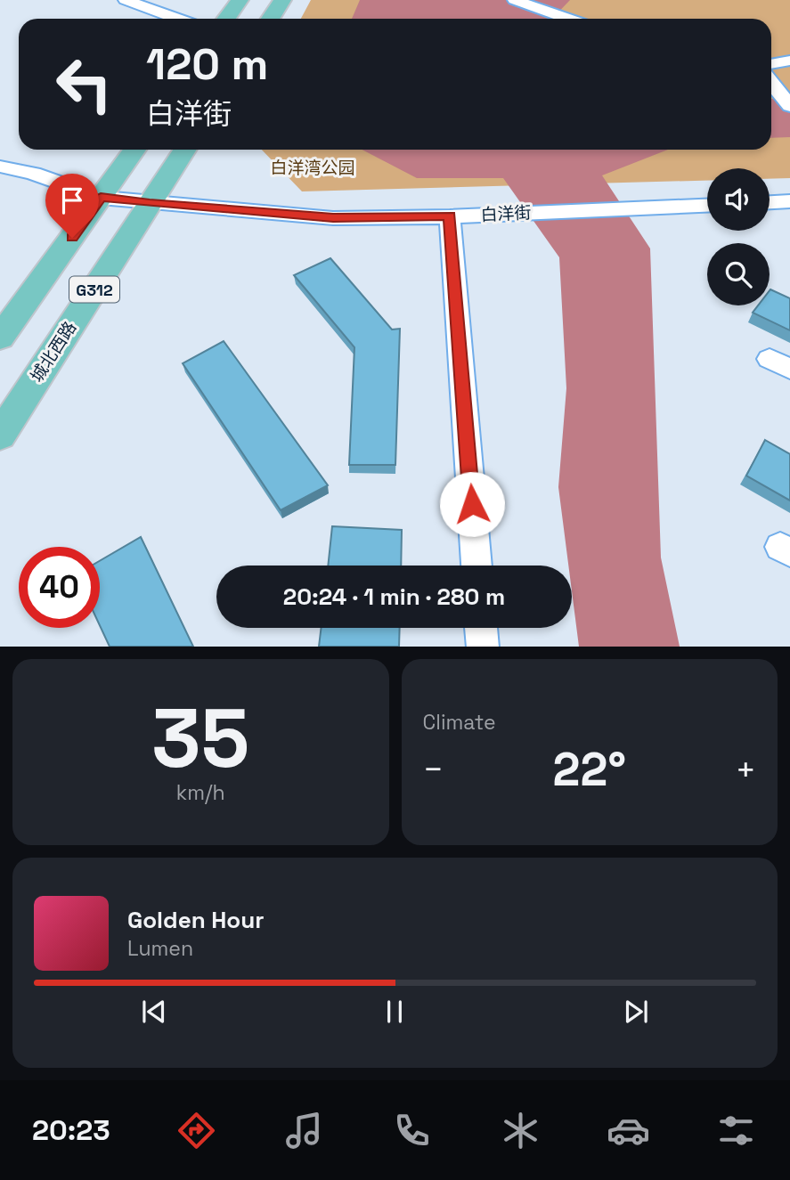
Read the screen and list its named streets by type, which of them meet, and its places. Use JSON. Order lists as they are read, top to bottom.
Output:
{
  "streets": {
    "main road": ["G312", "城北西路"],
    "street": ["白洋街"]
  },
  "crossings": [
    ["白洋街", "G312"],
    ["白洋街", "城北西路"]
  ],
  "parks": ["白洋湾公园"],
  "page": {
    "turn": ["120 m", "白洋街"],
    "limit": "40",
    "trip": "20:24 · 1 min · 280 m",
    "tile": [
      ["35", "km/h"],
      "Climate"
    ],
    "heat": ["−", "22°", "+"],
    "song": ["Golden Hour", "Lumen"],
    "tabs": "20:23"
  }
}
